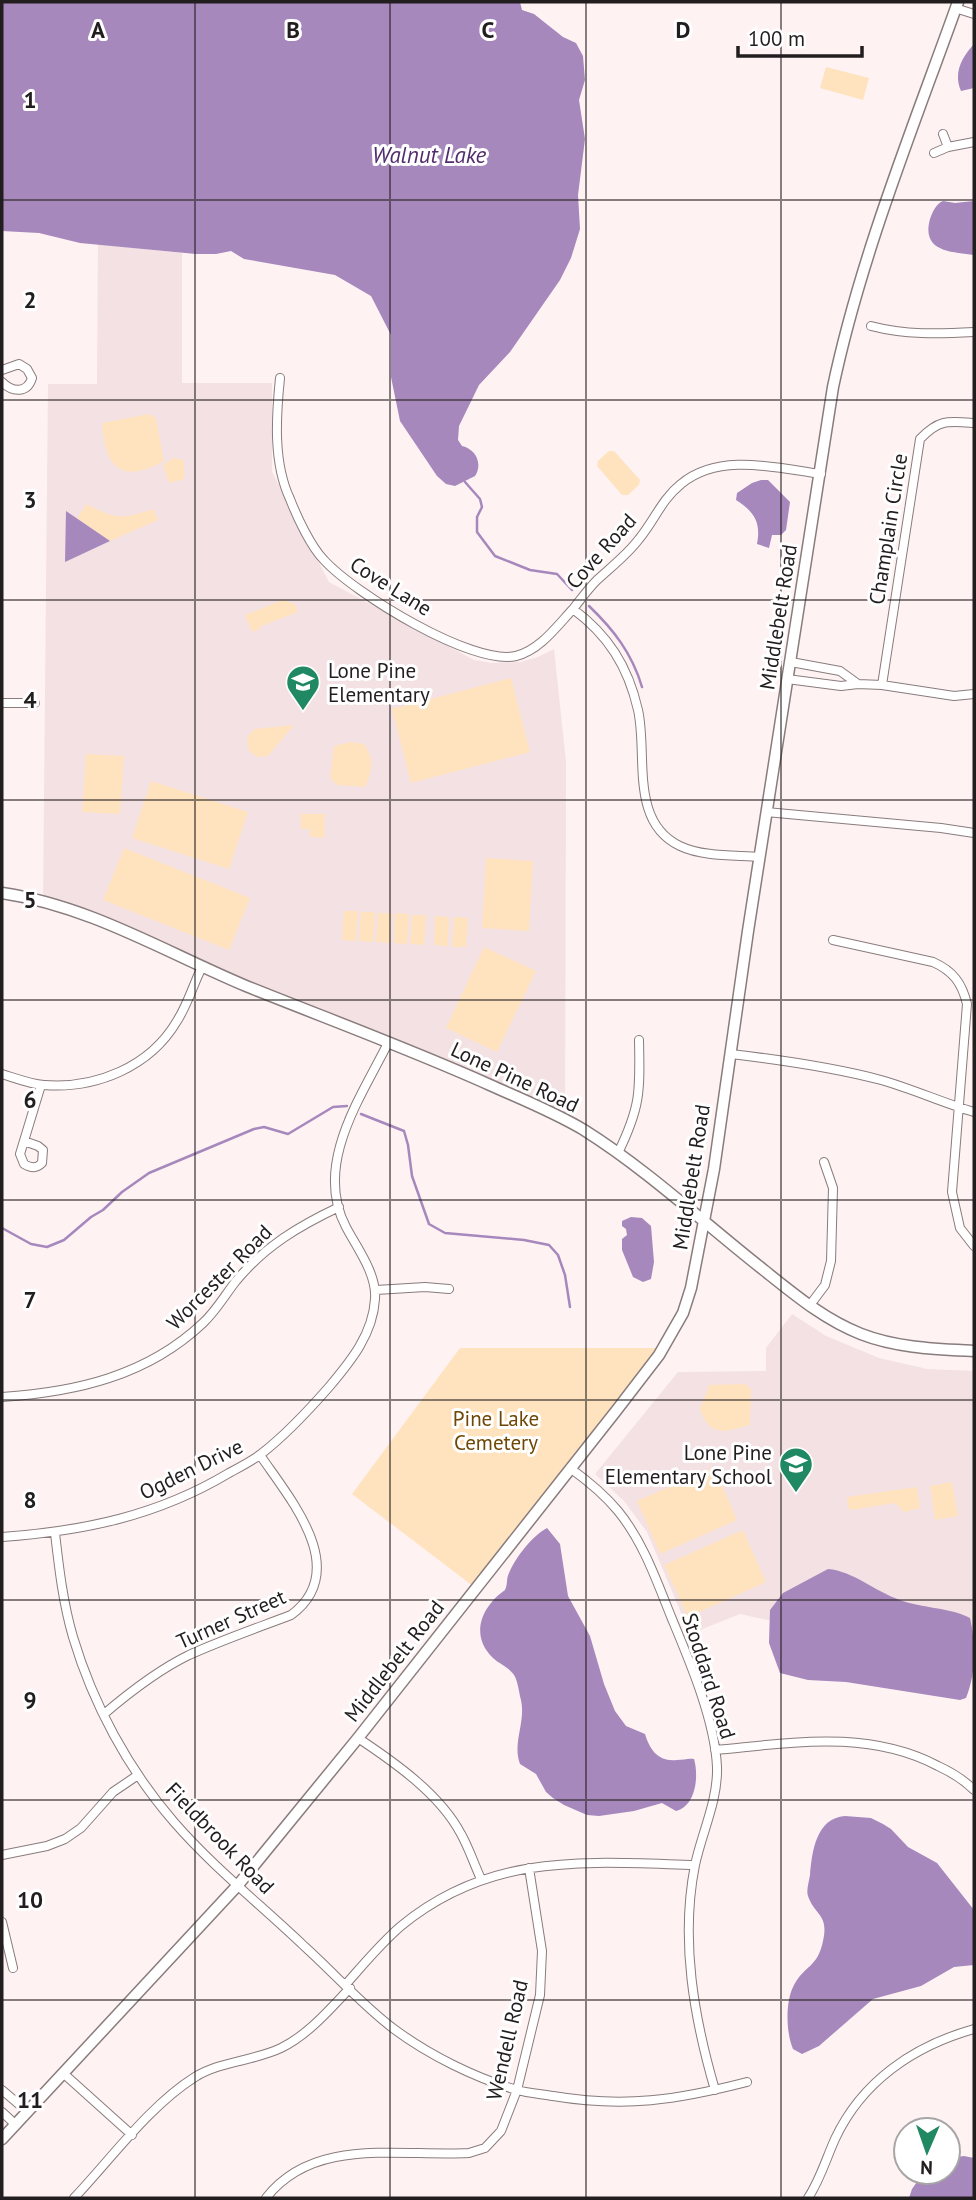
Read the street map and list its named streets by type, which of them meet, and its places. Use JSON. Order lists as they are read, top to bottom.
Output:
{
  "streets": {
    "street": [
      "Champlain Circle",
      "Cove Road",
      "Cove Lane",
      "Middlebelt Road",
      "Lone Pine Road",
      "Worcester Road",
      "Ogden Drive",
      "Turner Street",
      "Stoddard Road",
      "Fieldbrook Road",
      "Wendell Road"
    ]
  },
  "crossings": [
    ["Cove Road", "Cove Lane"],
    ["Cove Road", "Middlebelt Road"],
    ["Middlebelt Road", "Lone Pine Road"],
    ["Middlebelt Road", "Stoddard Road"],
    ["Middlebelt Road", "Fieldbrook Road"],
    ["Ogden Drive", "Turner Street"],
    ["Ogden Drive", "Fieldbrook Road"],
    ["Turner Street", "Fieldbrook Road"],
    ["Stoddard Road", "Fieldbrook Road"],
    ["Fieldbrook Road", "Wendell Road"]
  ],
  "water": ["Walnut Lake"],
  "parks": ["Pine Lake Cemetery"],
  "places": {
    "school or university": ["Lone Pine Elementary", "Lone Pine Elementary School"]
  },
  "scale_bar": "100 m",
  "north": "bottom",
  "grid": {
    "columns": [
      "A",
      "B",
      "C",
      "D"
    ],
    "rows": [
      "1",
      "2",
      "3",
      "4",
      "5",
      "6",
      "7",
      "8",
      "9",
      "10",
      "11"
    ]
  }
}
